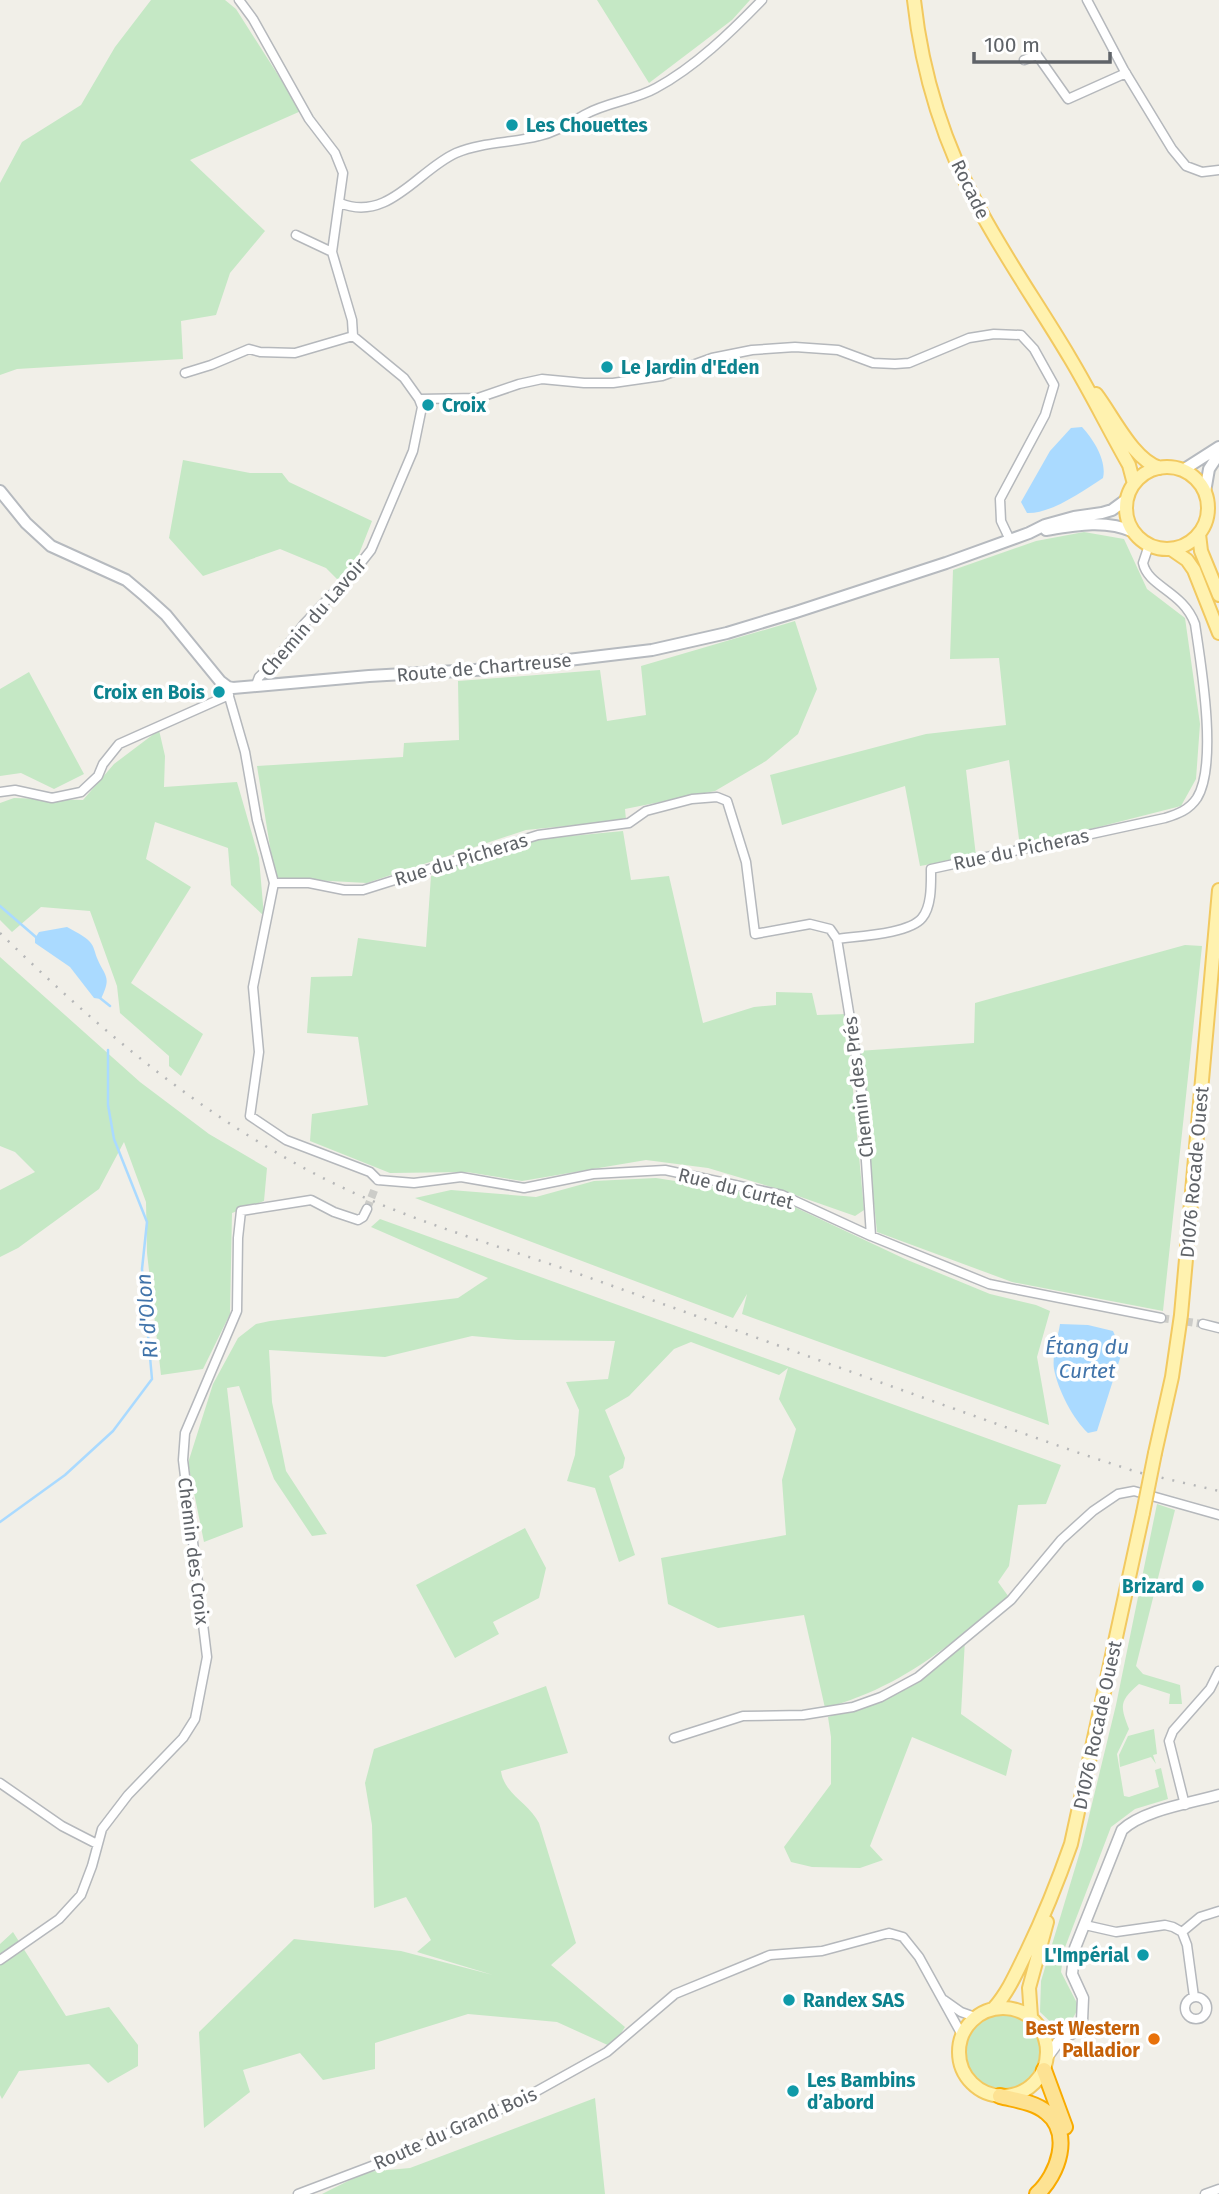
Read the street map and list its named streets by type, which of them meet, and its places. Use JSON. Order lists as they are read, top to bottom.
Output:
{
  "streets": {
    "main road": ["Rocade", "Route de Chartreuse", "D1076 Rocade Ouest"],
    "street": [
      "Chemin du Lavoir",
      "Rue du Picheras",
      "Chemin des Prés",
      "Rue du Curtet",
      "Chemin des Croix",
      "Route du Grand Bois"
    ]
  },
  "crossings": [
    ["Rocade", "Route de Chartreuse"],
    ["Rocade", "Rue du Picheras"],
    ["Chemin du Lavoir", "Route de Chartreuse"],
    ["Route de Chartreuse", "Rue du Picheras"],
    ["Rue du Picheras", "Chemin des Prés"],
    ["Rue du Picheras", "Rue du Curtet"],
    ["Chemin des Prés", "Rue du Curtet"]
  ],
  "water": ["Ri d'Olon", "Étang du Curtet"],
  "places": [
    "Les Chouettes",
    "Le Jardin d'Eden",
    "Croix",
    "Croix en Bois",
    "Brizard",
    "L'Impérial",
    "Randex SAS",
    "Best Western Palladior",
    "Les Bambins d’abord"
  ],
  "scale_bar": "100 m"
}
